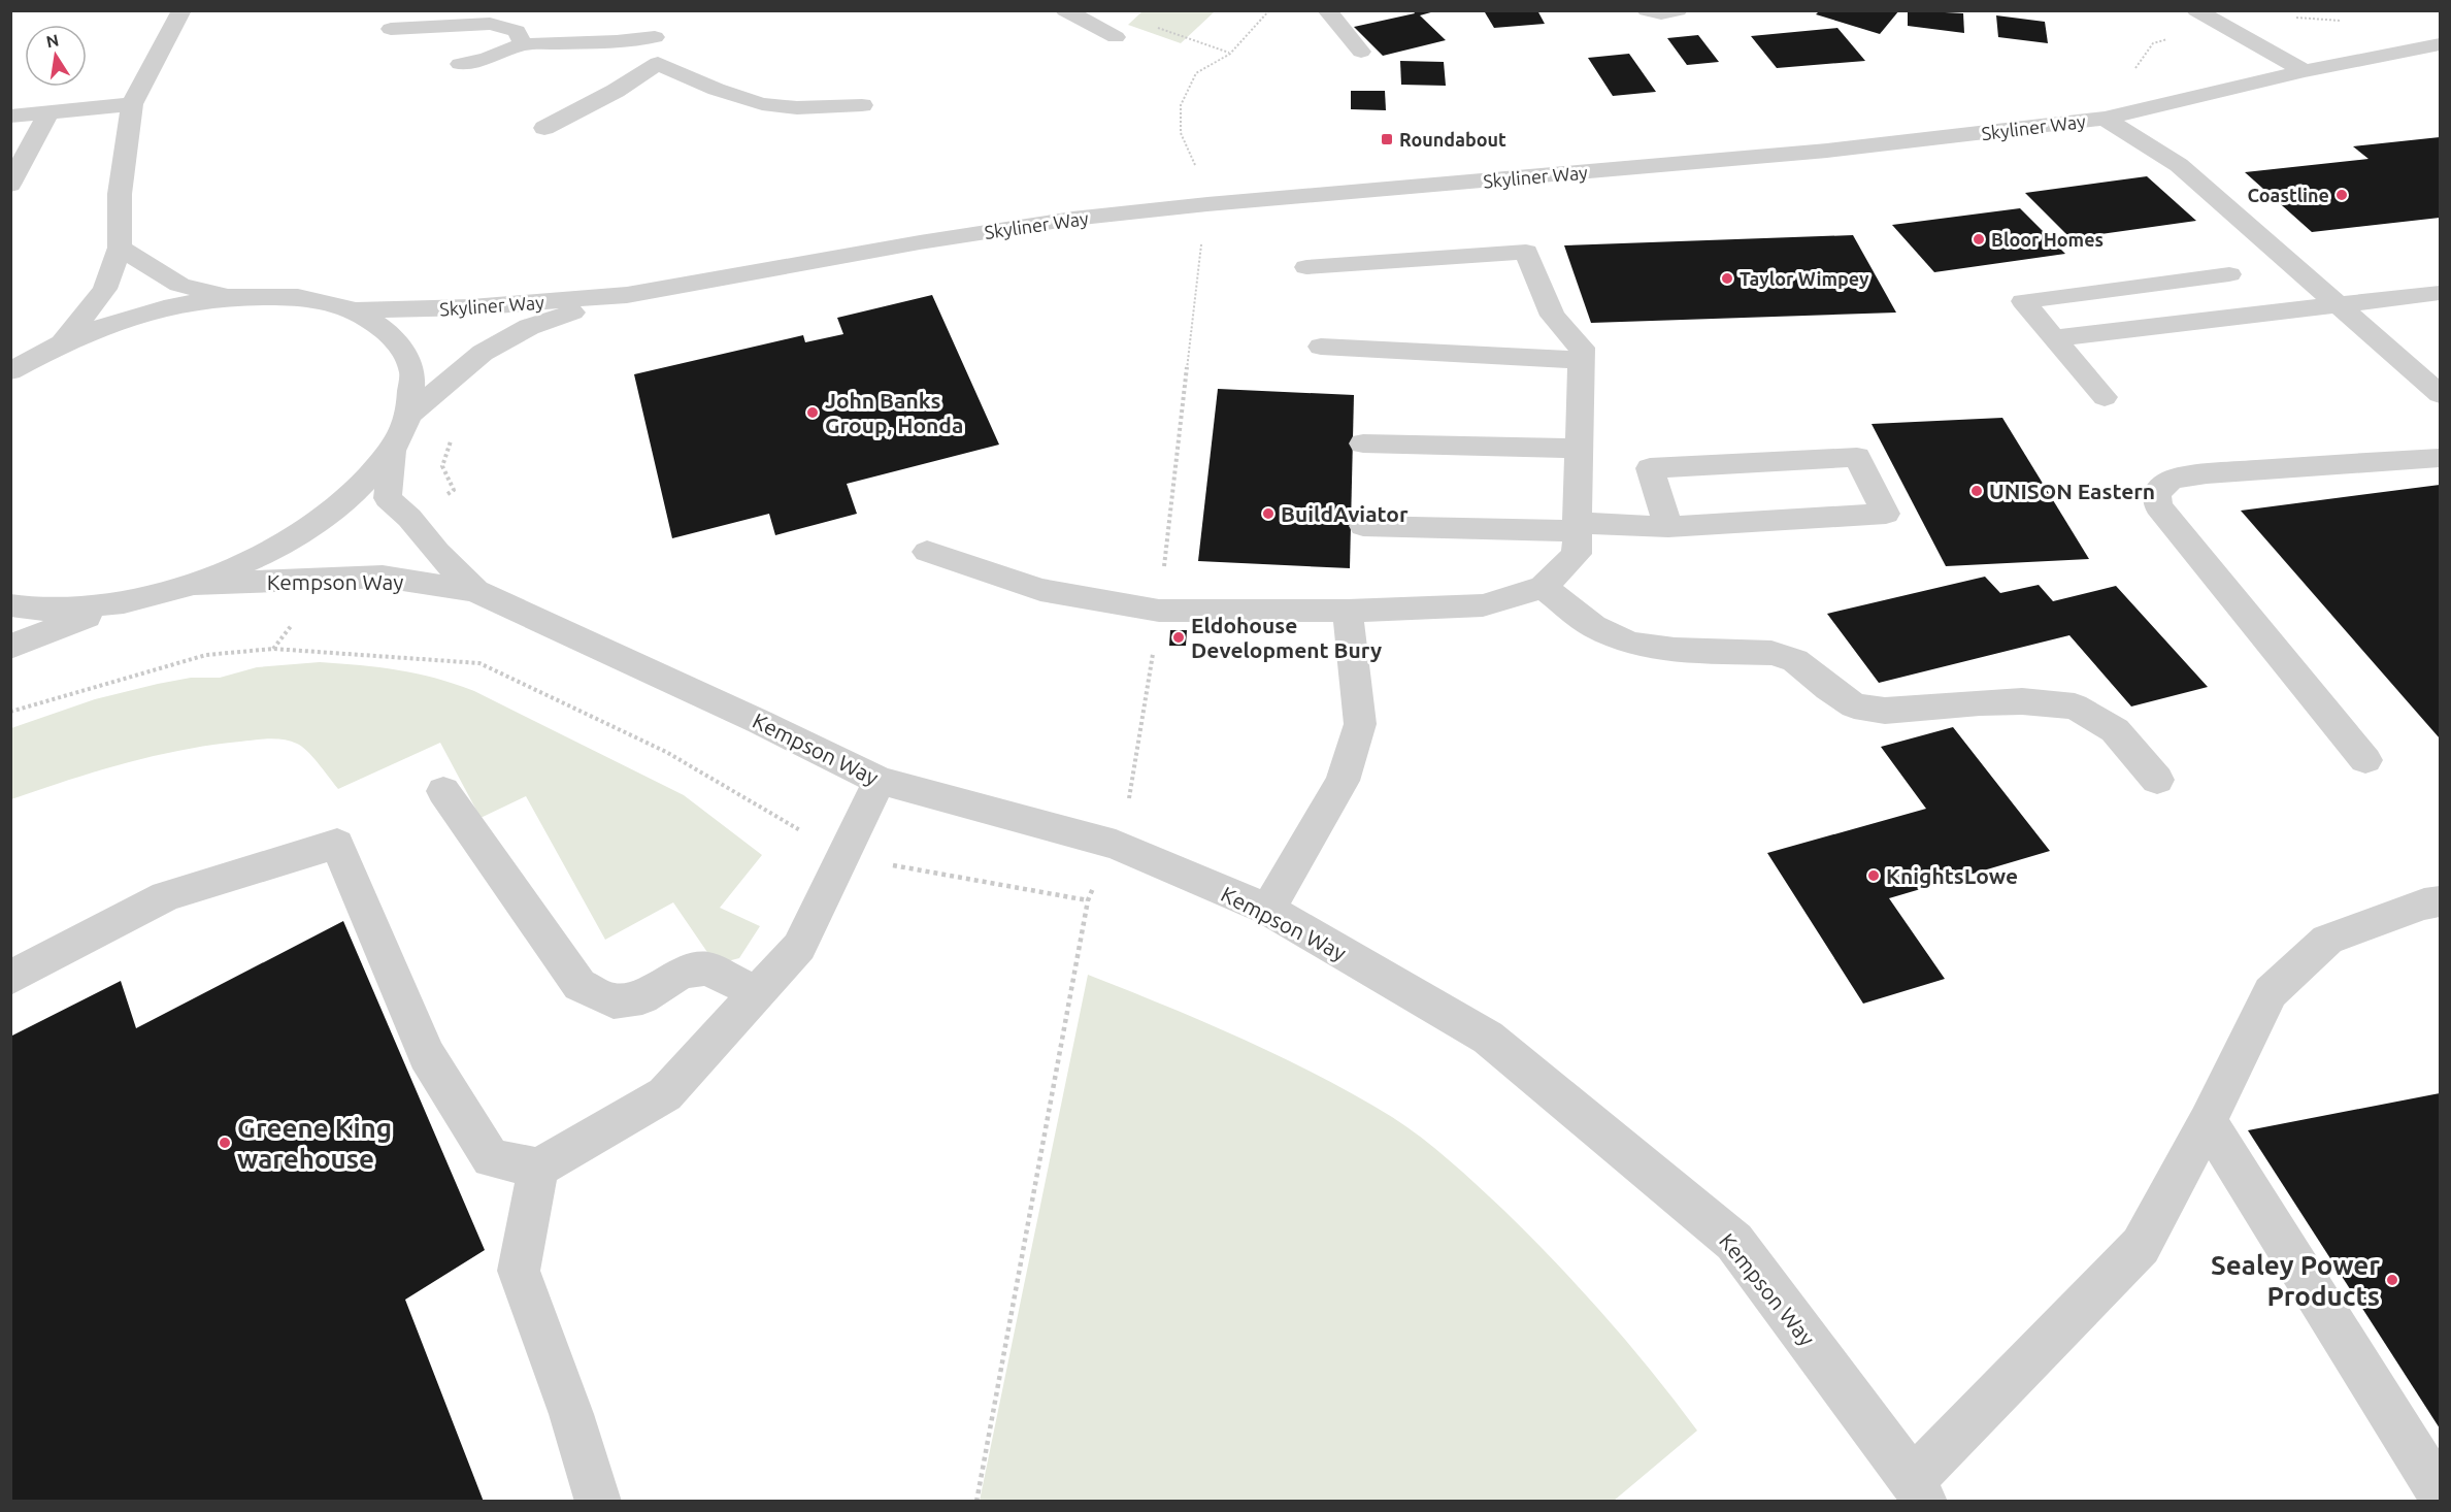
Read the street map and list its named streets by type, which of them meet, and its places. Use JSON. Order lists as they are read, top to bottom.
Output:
{
  "streets": {
    "street": ["Skyliner Way", "Kempson Way"]
  },
  "places": {
    "transit": ["Roundabout"],
    "other": [
      "Coastline",
      "Bloor Homes",
      "Taylor Wimpey",
      "John Banks Group, Honda",
      "UNISON Eastern",
      "BuildAviator",
      "Eldohouse Development Bury",
      "KnightsLowe",
      "Greene King warehouse",
      "Sealey Power Products"
    ]
  },
  "north": "top"
}
